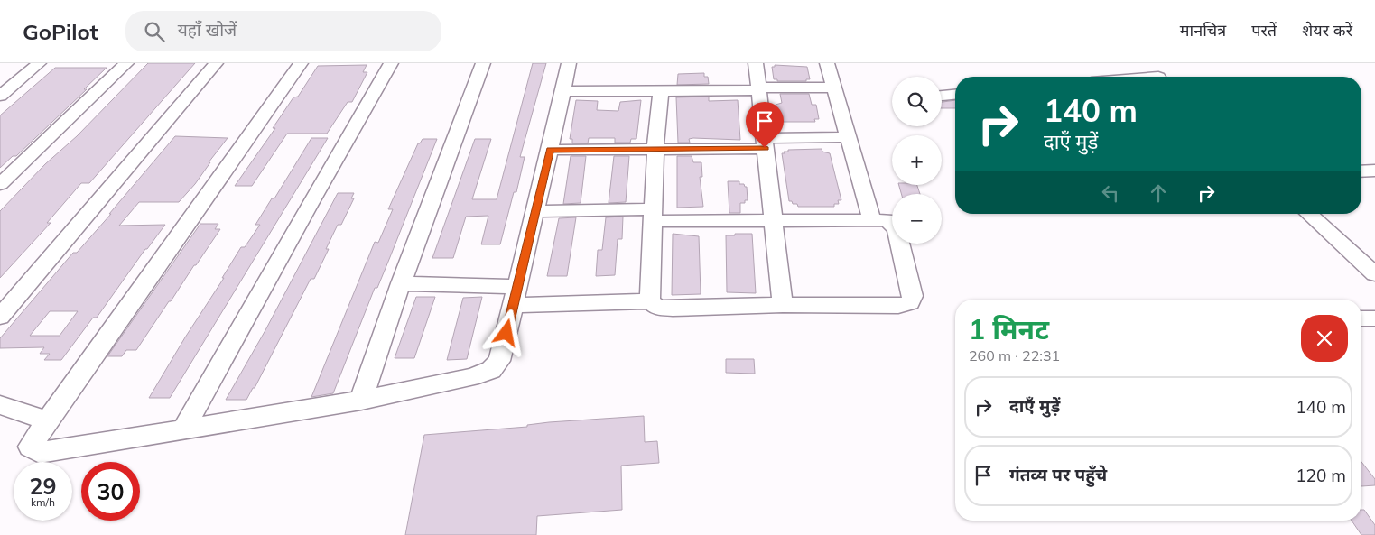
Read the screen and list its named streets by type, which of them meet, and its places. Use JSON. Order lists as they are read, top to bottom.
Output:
{
  "page": {
    "header": "GoPilot",
    "search": "यहाँ खोजें",
    "nav": ["मानचित्र", "परतें", "शेयर करें"],
    "map_buttons": ["+", "−"],
    "turn": ["140 m", "दाएँ मुड़ें"],
    "heading": ["1 मिनट", "260 m · 22:31"],
    "list": [
      {
        "name": "दाएँ मुड़ें",
        "value": "140 m"
      },
      {
        "name": "गंतव्य पर पहुँचे",
        "value": "120 m"
      }
    ],
    "speed": "29 km/h",
    "limit": "30"
  }
}
